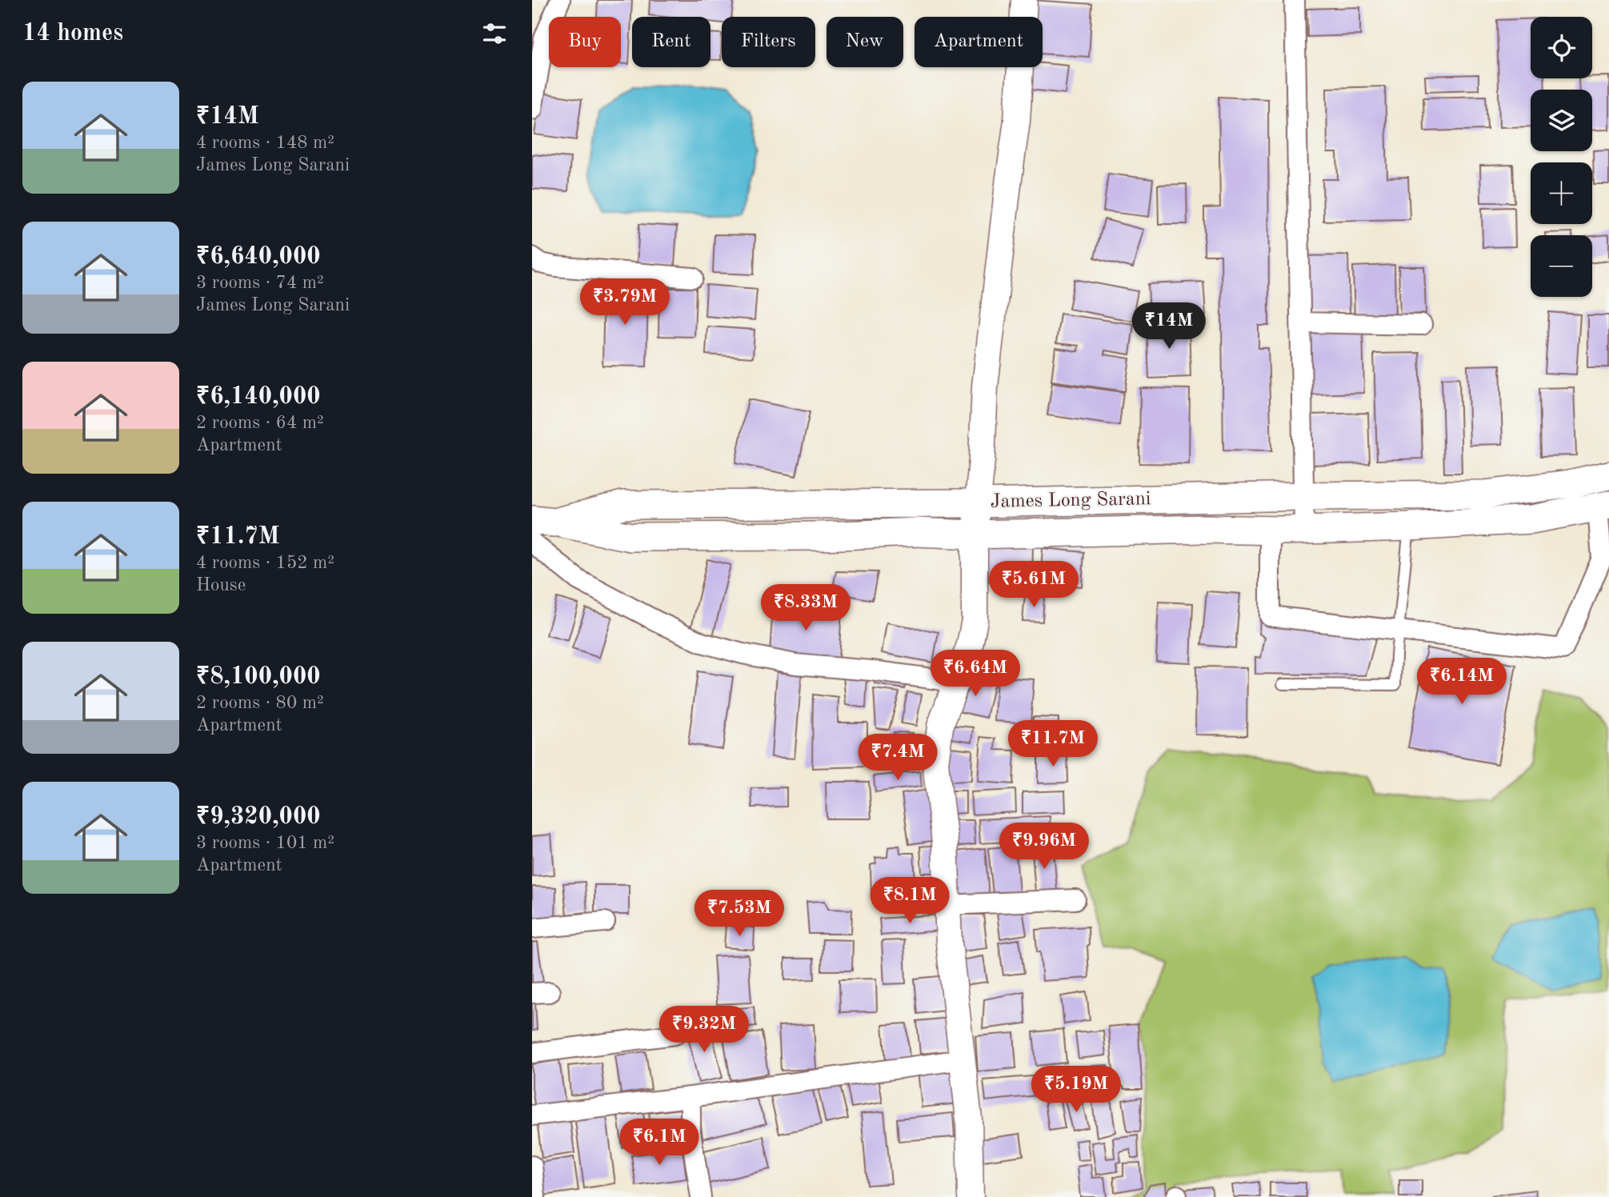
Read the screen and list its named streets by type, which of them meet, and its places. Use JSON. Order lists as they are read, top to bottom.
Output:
{
  "streets": {
    "main road": ["James Long Sarani"]
  },
  "page": {
    "heading": "14 homes",
    "map_buttons": ["+", "−"],
    "chip": [
      "Buy",
      "Rent",
      "Filters",
      "New",
      "Apartment"
    ],
    "list": [
      {
        "name": "₹14M",
        "note": "4 rooms · 148 m² · James Long Sarani"
      },
      {
        "name": "₹6,640,000",
        "note": "3 rooms · 74 m² · James Long Sarani"
      },
      {
        "name": "₹6,140,000",
        "note": "2 rooms · 64 m² · Apartment"
      },
      {
        "name": "₹11.7M",
        "note": "4 rooms · 152 m² · House"
      },
      {
        "name": "₹8,100,000",
        "note": "2 rooms · 80 m² · Apartment"
      },
      {
        "name": "₹9,320,000",
        "note": "3 rooms · 101 m² · Apartment"
      }
    ],
    "price": [
      "₹3.79M",
      "₹14M",
      "₹5.61M",
      "₹8.33M",
      "₹6.64M",
      "₹6.14M",
      "₹11.7M",
      "₹7.4M",
      "₹9.96M",
      "₹8.1M",
      "₹7.53M",
      "₹9.32M",
      "₹5.19M",
      "₹6.1M"
    ]
  }
}
